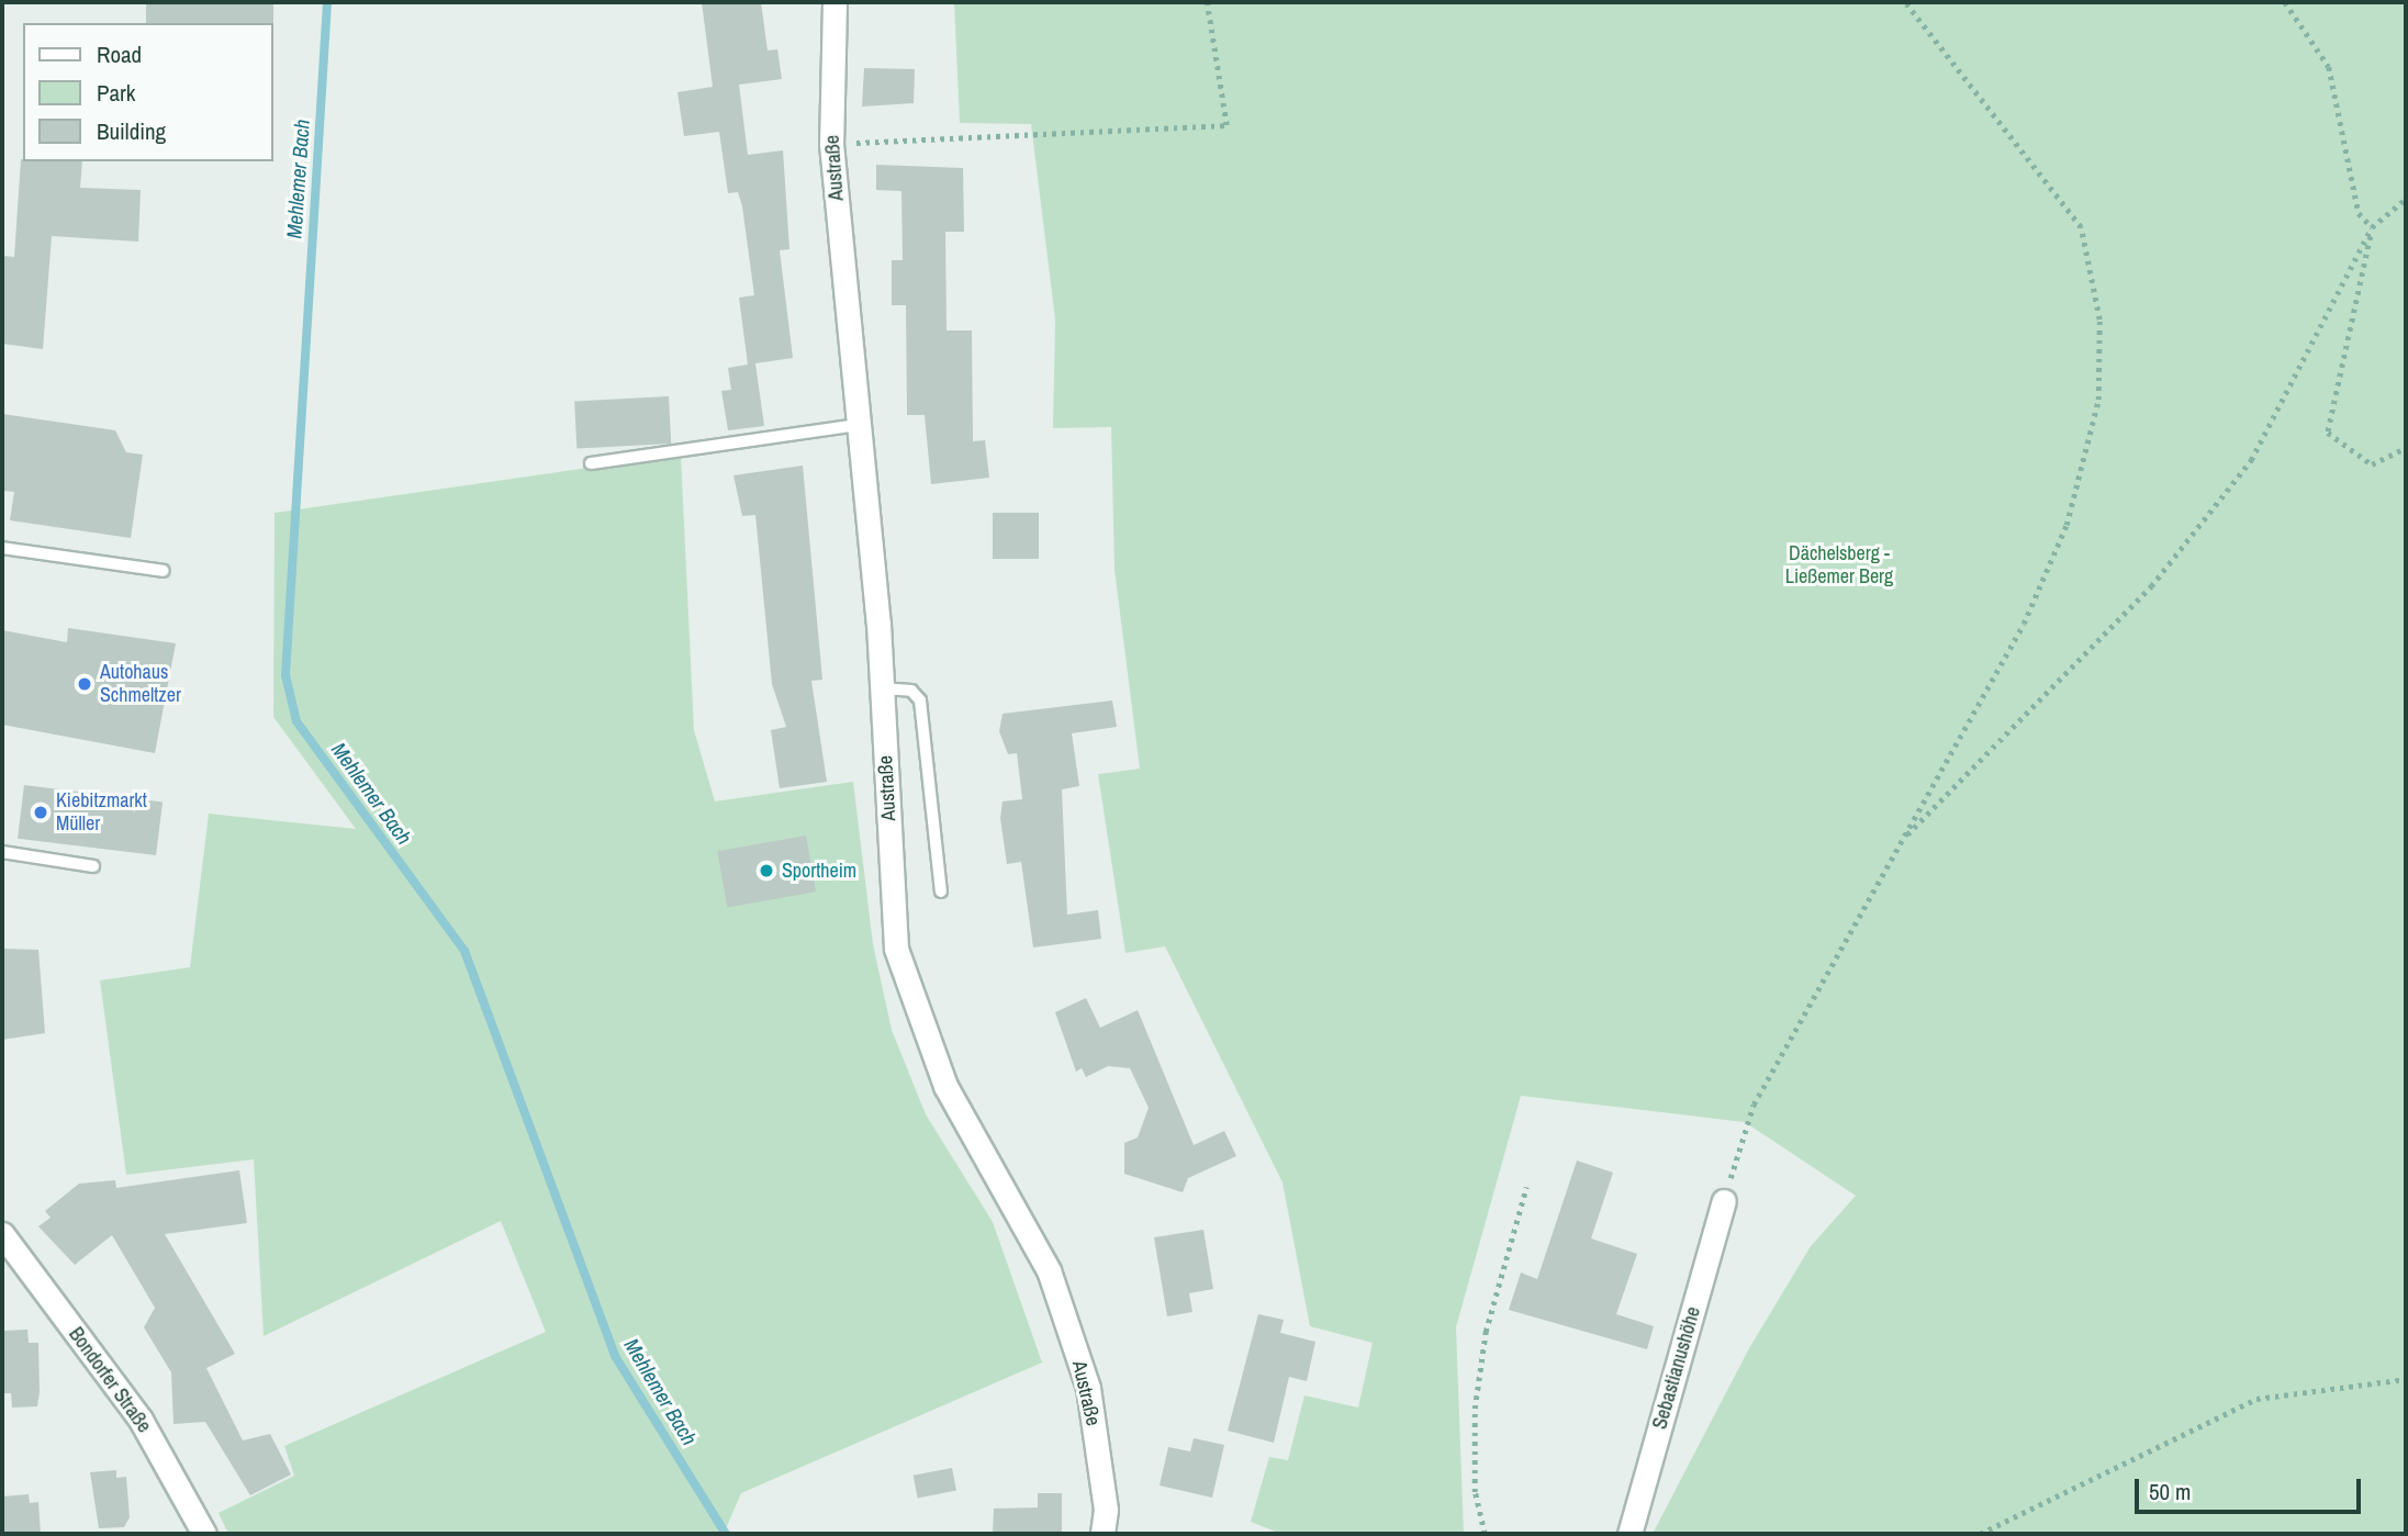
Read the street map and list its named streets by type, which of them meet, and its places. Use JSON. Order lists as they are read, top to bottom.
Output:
{
  "streets": {
    "street": ["Austraße", "Sebastianushöhe", "Bondorfer Straße"]
  },
  "water": ["Mehlemer Bach"],
  "parks": ["Dächelsberg - Ließemer Berg"],
  "places": ["Autohaus Schmeltzer", "Kiebitzmarkt Müller", "Sportheim"],
  "legend": ["Road", "Park", "Building"],
  "scale_bar": "50 m"
}
